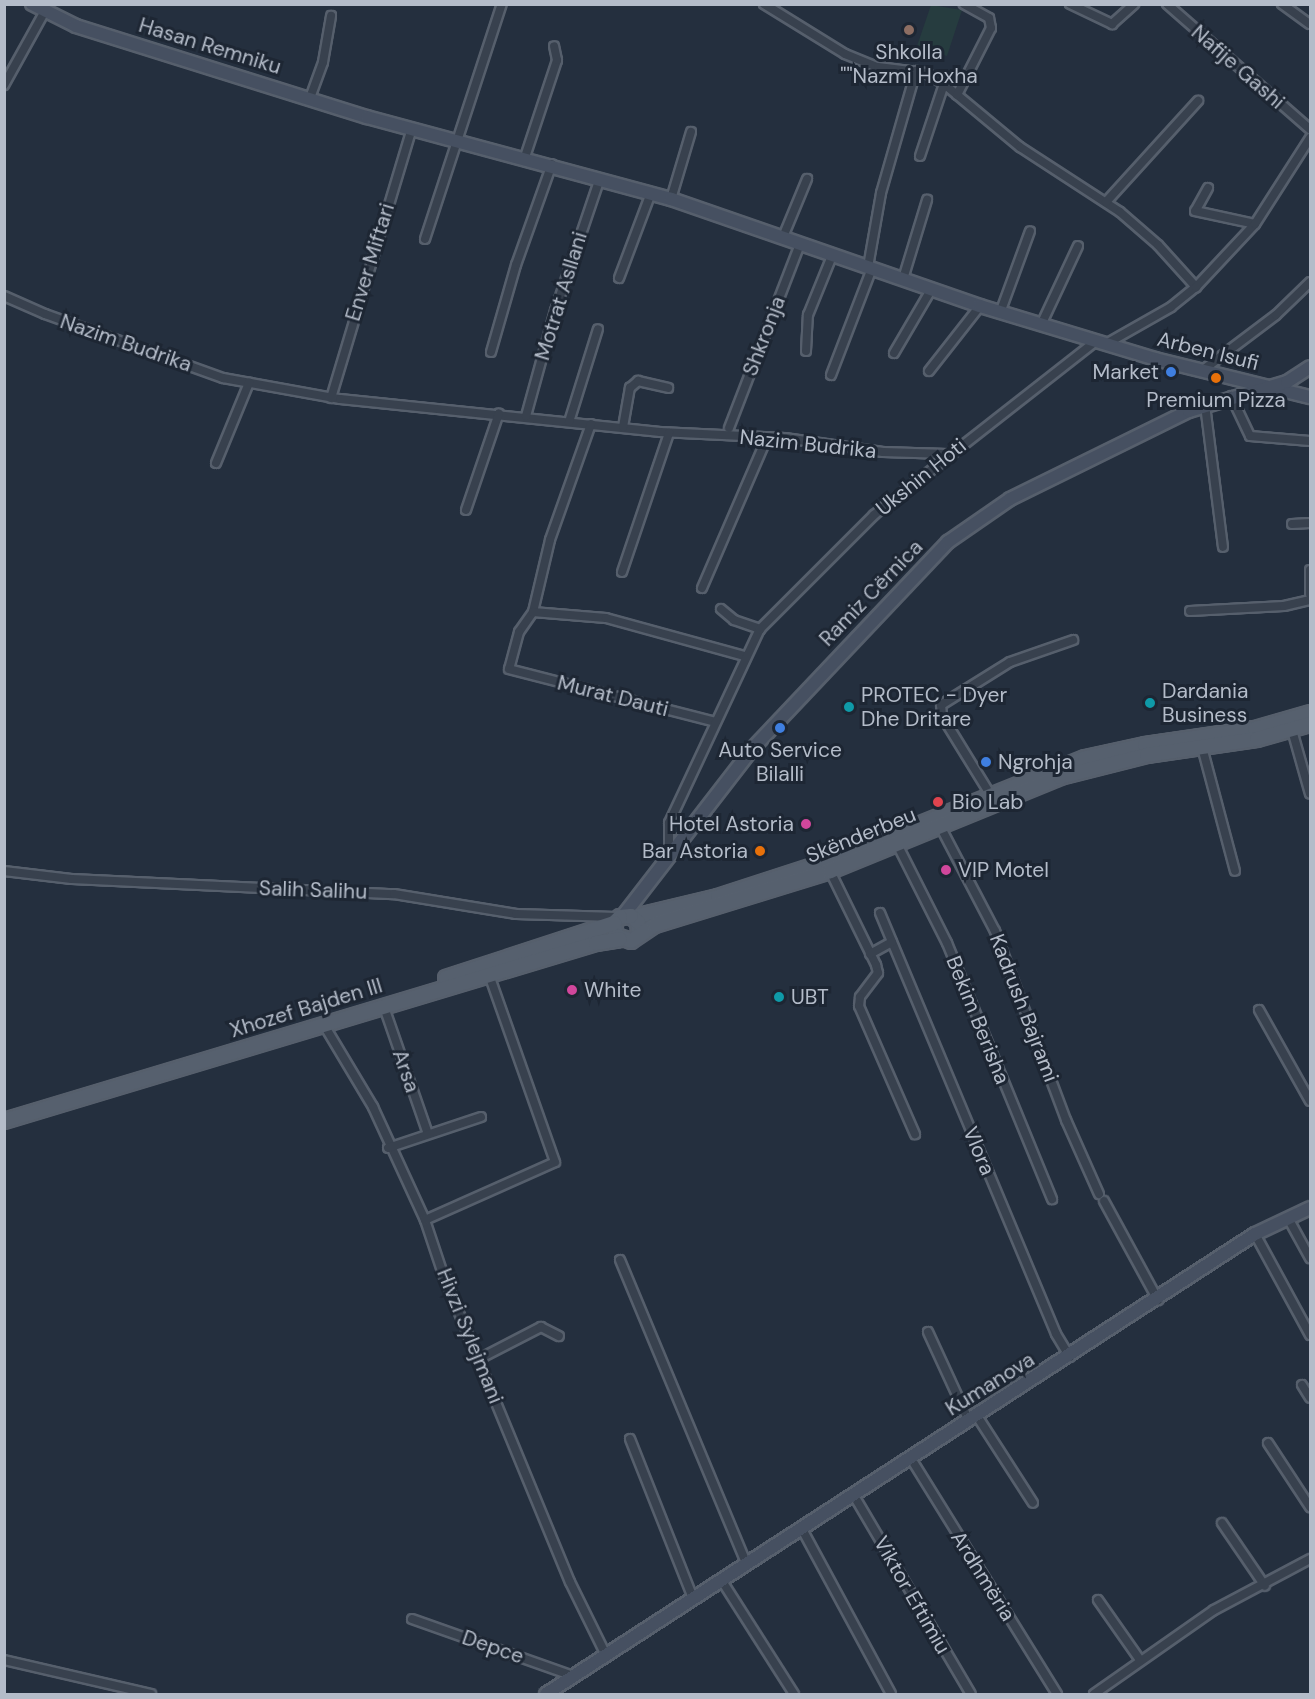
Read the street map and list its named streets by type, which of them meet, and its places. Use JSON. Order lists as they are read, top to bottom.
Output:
{
  "streets": {
    "main road": ["Skënderbeu", "Xhozef Bajden III"],
    "street": [
      "Hasan Remniku",
      "Nafije Gashi",
      "Enver Miftari",
      "Motrat Asllani",
      "Shkronja",
      "Nazim Budrika",
      "Arben Isufi",
      "Ukshin Hoti",
      "Ramiz Cërnica",
      "Murat Dauti",
      "Salih Salihu",
      "Kadrush Bajrami",
      "Bekim Berisha",
      "Arsa",
      "Vlora",
      "Hivzi Sylejmani",
      "Kumanova",
      "Ardhmëria",
      "Viktor Eftimiu",
      "Depce"
    ]
  },
  "crossings": [
    ["Hasan Remniku", "Enver Miftari"],
    ["Hasan Remniku", "Motrat Asllani"],
    ["Hasan Remniku", "Shkronja"],
    ["Hasan Remniku", "Arben Isufi"],
    ["Hasan Remniku", "Ukshin Hoti"],
    ["Enver Miftari", "Nazim Budrika"],
    ["Motrat Asllani", "Nazim Budrika"],
    ["Nazim Budrika", "Ukshin Hoti"],
    ["Arben Isufi", "Ukshin Hoti"],
    ["Arben Isufi", "Ramiz Cërnica"],
    ["Ukshin Hoti", "Ramiz Cërnica"],
    ["Ukshin Hoti", "Murat Dauti"],
    ["Ramiz Cërnica", "Skënderbeu"],
    ["Ramiz Cërnica", "Salih Salihu"],
    ["Ramiz Cërnica", "Xhozef Bajden III"],
    ["Skënderbeu", "Salih Salihu"],
    ["Skënderbeu", "Xhozef Bajden III"],
    ["Skënderbeu", "Kadrush Bajrami"],
    ["Skënderbeu", "Bekim Berisha"],
    ["Salih Salihu", "Xhozef Bajden III"],
    ["Xhozef Bajden III", "Arsa"],
    ["Xhozef Bajden III", "Hivzi Sylejmani"],
    ["Kadrush Bajrami", "Kumanova"],
    ["Vlora", "Kumanova"],
    ["Hivzi Sylejmani", "Kumanova"],
    ["Kumanova", "Ardhmëria"],
    ["Kumanova", "Viktor Eftimiu"],
    ["Kumanova", "Depce"]
  ],
  "places": [
    "Shkolla \"\"Nazmi Hoxha",
    "Market",
    "Premium Pizza",
    "Dardania Business",
    "PROTEC - Dyer Dhe Dritare",
    "Auto Service Bilalli",
    "Ngrohja",
    "Bio Lab",
    "Hotel Astoria",
    "Bar Astoria",
    "VIP Motel",
    "White",
    "UBT"
  ]
}
